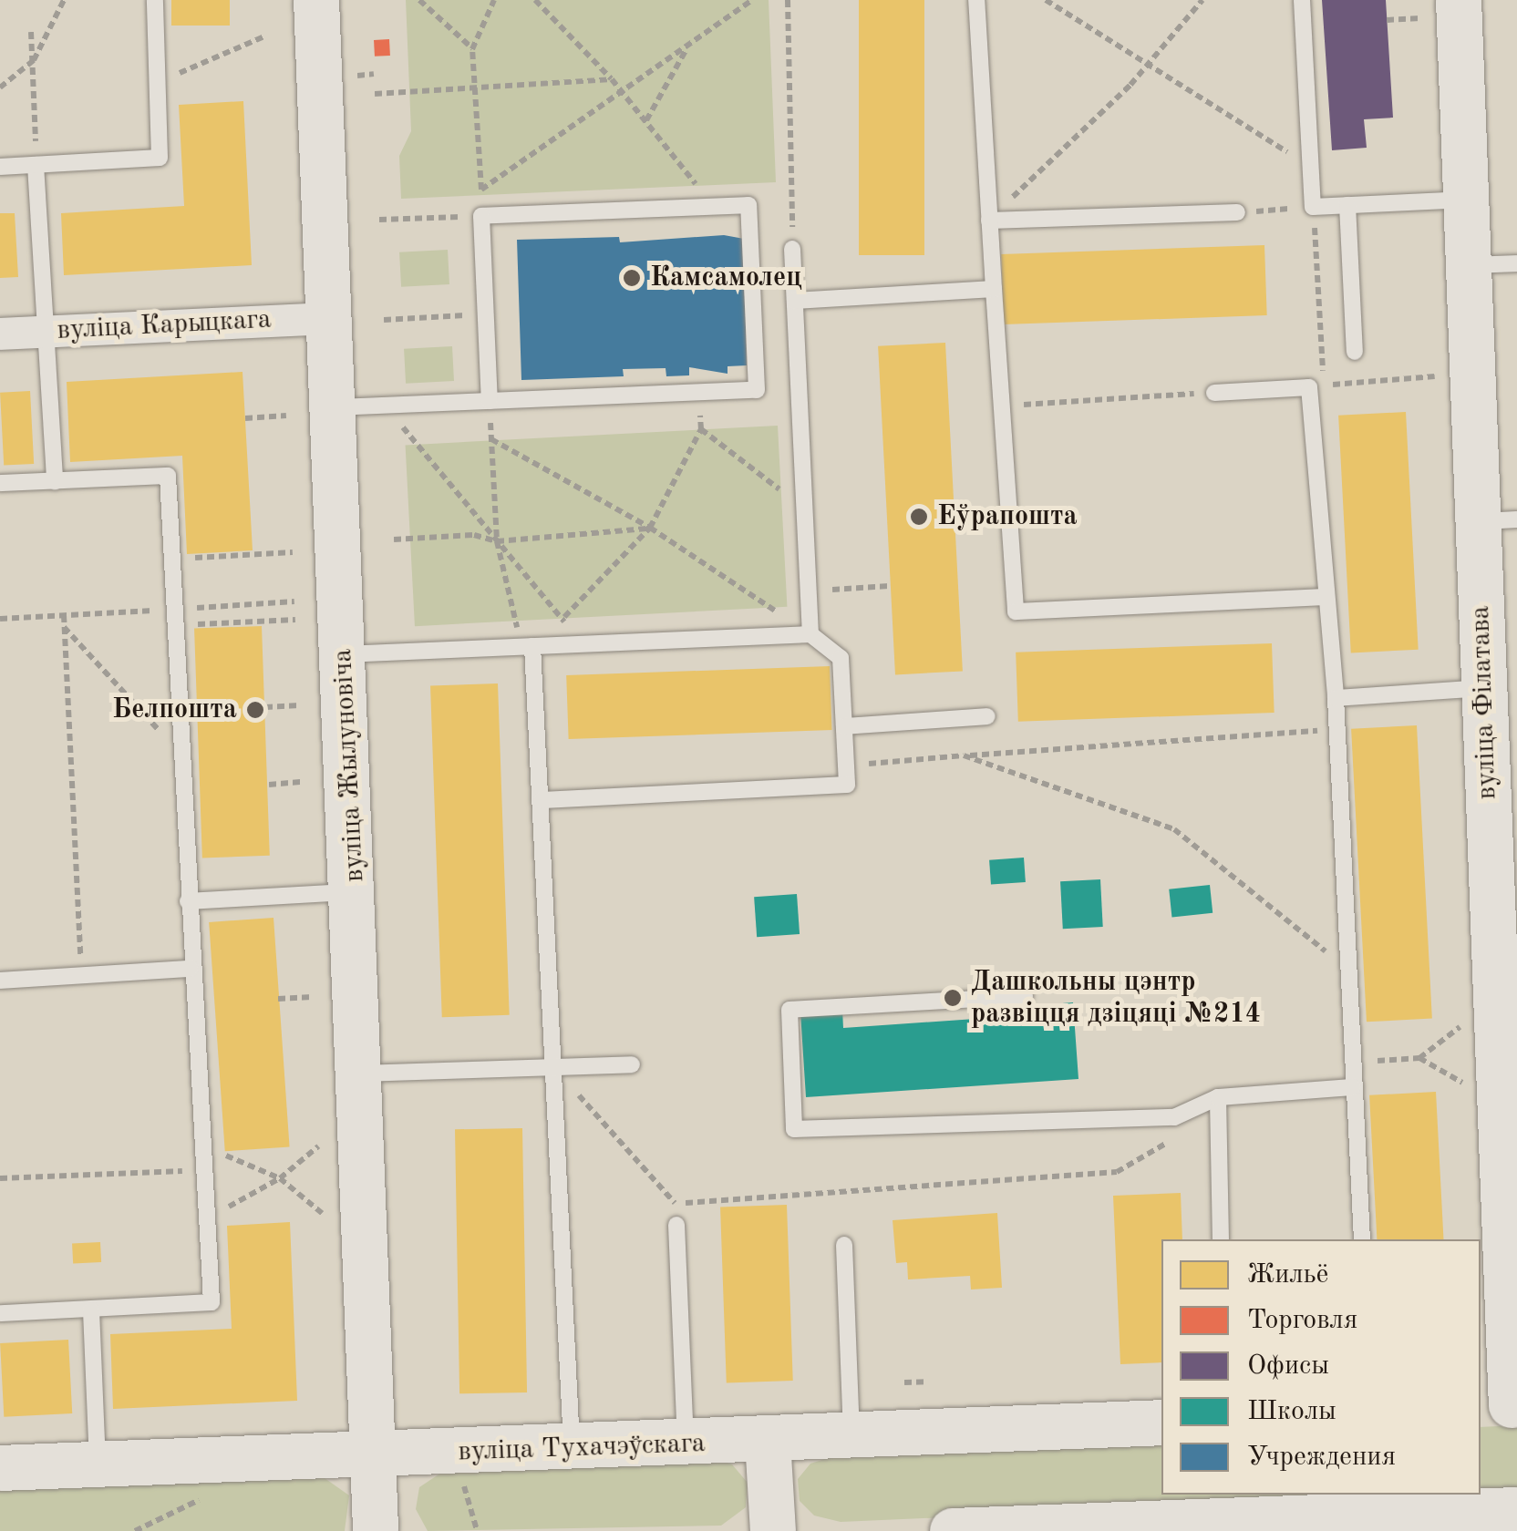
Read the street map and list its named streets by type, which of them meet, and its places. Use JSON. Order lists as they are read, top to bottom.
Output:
{
  "streets": {
    "main road": ["вуліца Філатава", "вуліца Жылуновіча", "вуліца Тухачэўскага"],
    "street": ["вуліца Карыцкага"]
  },
  "crossings": [
    ["вуліца Карыцкага", "вуліца Жылуновіча"],
    ["вуліца Жылуновіча", "вуліца Тухачэўскага"]
  ],
  "places": [
    "Камсамолец",
    "Еўрапошта",
    "Белпошта",
    "Дашкольны цэнтр развіцця дзіцяці №214"
  ],
  "legend": [
    "Жильё",
    "Торговля",
    "Офисы",
    "Школы",
    "Учреждения"
  ]
}
